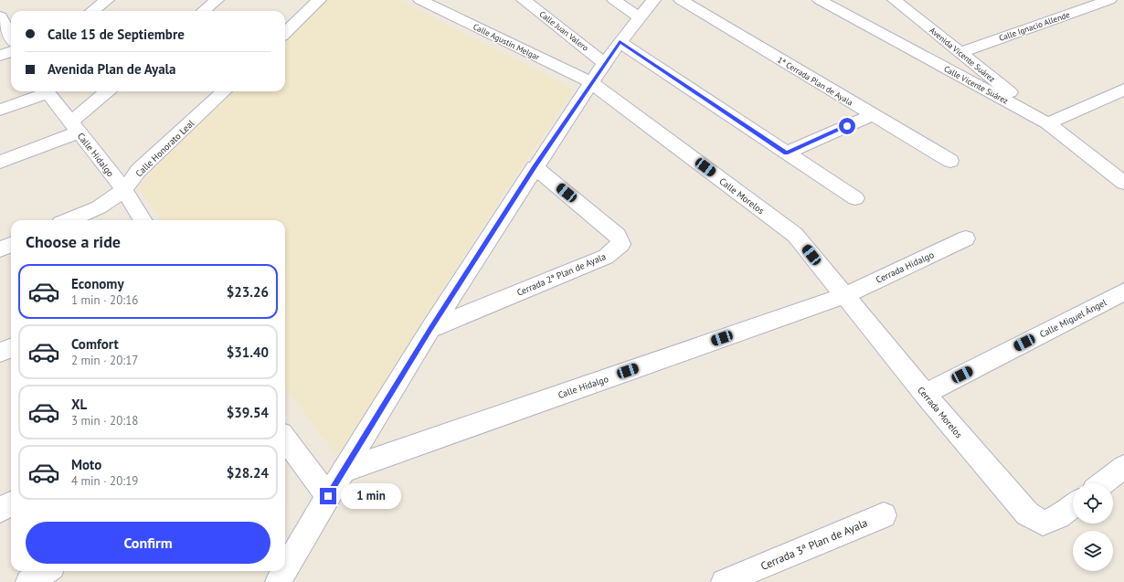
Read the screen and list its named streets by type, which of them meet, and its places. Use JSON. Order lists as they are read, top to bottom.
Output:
{
  "streets": {
    "street": [
      "Calle Ignacio Allende",
      "Calle Juan Valero",
      "Calle Agustín Melgar",
      "Avenida Vicente Suárez",
      "1ª Cerrada Plan de Ayala",
      "Calle Vicente Suárez",
      "Calle Honorato Leal",
      "Calle Hidalgo",
      "Calle Morelos",
      "Cerrada Hidalgo",
      "Cerrada 2ª Plan de Ayala",
      "Calle Miguel Ángel",
      "Cerrada Morelos",
      "Cerrada 3ª Plan de Ayala"
    ]
  },
  "crossings": [
    ["Calle Ignacio Allende", "Avenida Vicente Suárez"],
    ["Calle Agustín Melgar", "Calle Morelos"],
    ["Avenida Vicente Suárez", "Calle Vicente Suárez"],
    ["Calle Honorato Leal", "Calle Hidalgo"],
    ["Calle Hidalgo", "Calle Morelos"],
    ["Calle Hidalgo", "Cerrada Hidalgo"],
    ["Calle Hidalgo", "Cerrada Morelos"],
    ["Calle Morelos", "Cerrada Hidalgo"],
    ["Calle Morelos", "Cerrada Morelos"],
    ["Cerrada Hidalgo", "Cerrada Morelos"],
    ["Calle Miguel Ángel", "Cerrada Morelos"]
  ],
  "page": {
    "banner": ["Calle 15 de Septiembre", "Avenida Plan de Ayala"],
    "heading": "Choose a ride",
    "list": [
      {
        "name": "Economy",
        "note": "1 min · 20:16",
        "value": "$23.26"
      },
      {
        "name": "Comfort",
        "note": "2 min · 20:17",
        "value": "$31.40"
      },
      {
        "name": "XL",
        "note": "3 min · 20:18",
        "value": "$39.54"
      },
      {
        "name": "Moto",
        "note": "4 min · 20:19",
        "value": "$28.24"
      }
    ],
    "bubble": "1 min",
    "buttons": "Confirm"
  }
}
